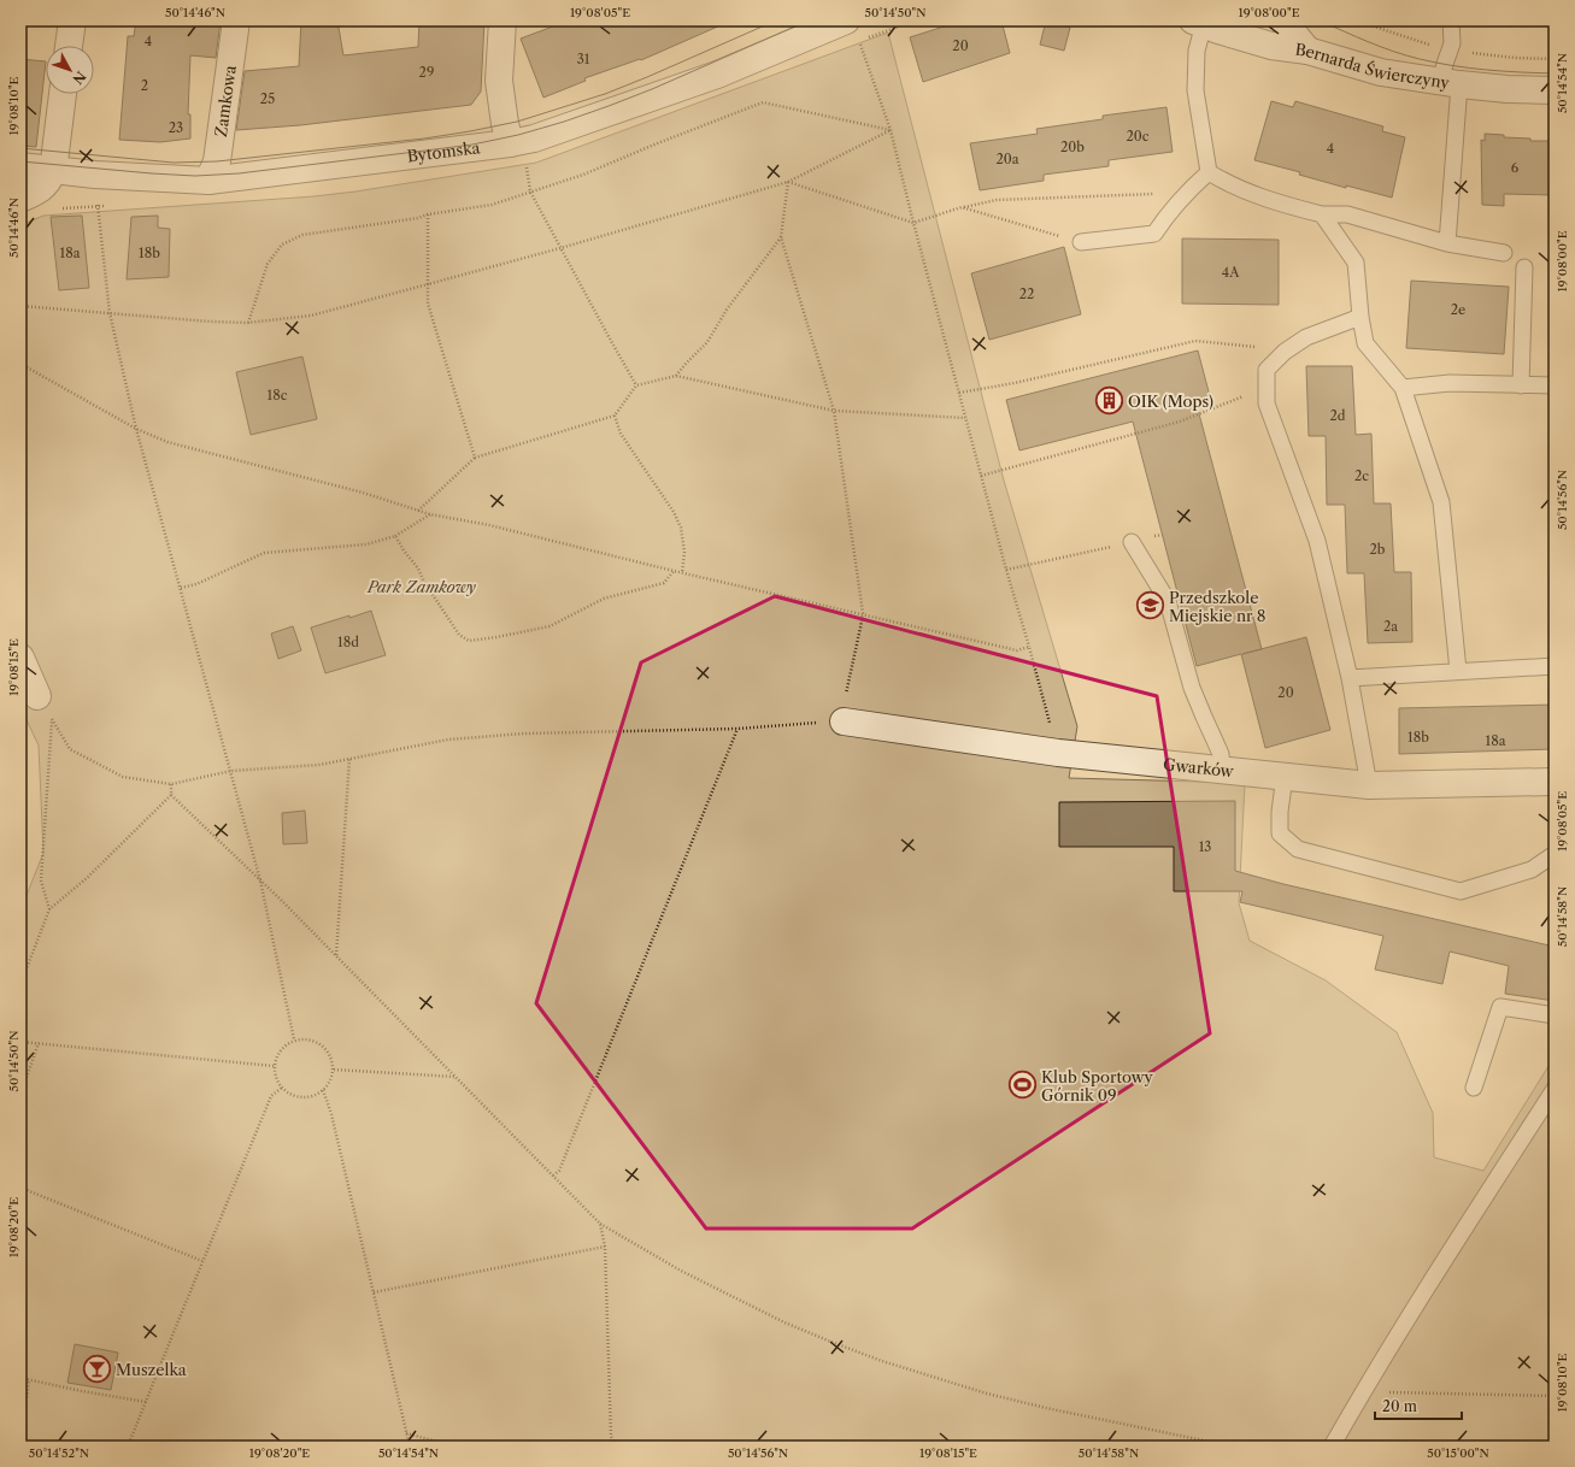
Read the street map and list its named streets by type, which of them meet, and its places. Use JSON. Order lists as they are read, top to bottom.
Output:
{
  "streets": {
    "street": [
      "Bernarda Świerczyny",
      "Zamkowa",
      "Bytomska",
      "Gwarków"
    ]
  },
  "crossings": [
    ["Zamkowa", "Bytomska"]
  ],
  "parks": ["Park Zamkowy"],
  "places": {
    "building": ["OIK (Mops)"],
    "school or university": ["Przedszkole Miejskie nr 8"],
    "sports": ["Klub Sportowy Górnik 09"],
    "bar": ["Muszelka"]
  },
  "house_numbers": [
    "4",
    "20",
    "31",
    "29",
    "2",
    "25",
    "23",
    "20c",
    "20b",
    "4",
    "20a",
    "6",
    "18a",
    "18b",
    "4A",
    "22",
    "2e",
    "18c",
    "2d",
    "2c",
    "2b",
    "2a",
    "18d",
    "20",
    "18b",
    "18a",
    "13"
  ],
  "scale_bar": "20 m",
  "north": "bottom right",
  "coordinates": [
    "50°14'46\"N",
    "19°08'05\"E",
    "50°14'50\"N",
    "19°08'00\"E",
    "50°14'54\"N",
    "19°08'10\"E",
    "50°14'56\"N",
    "19°08'15\"E",
    "50°14'58\"N",
    "19°08'20\"E",
    "50°14'52\"N",
    "50°15'00\"N"
  ]
}
